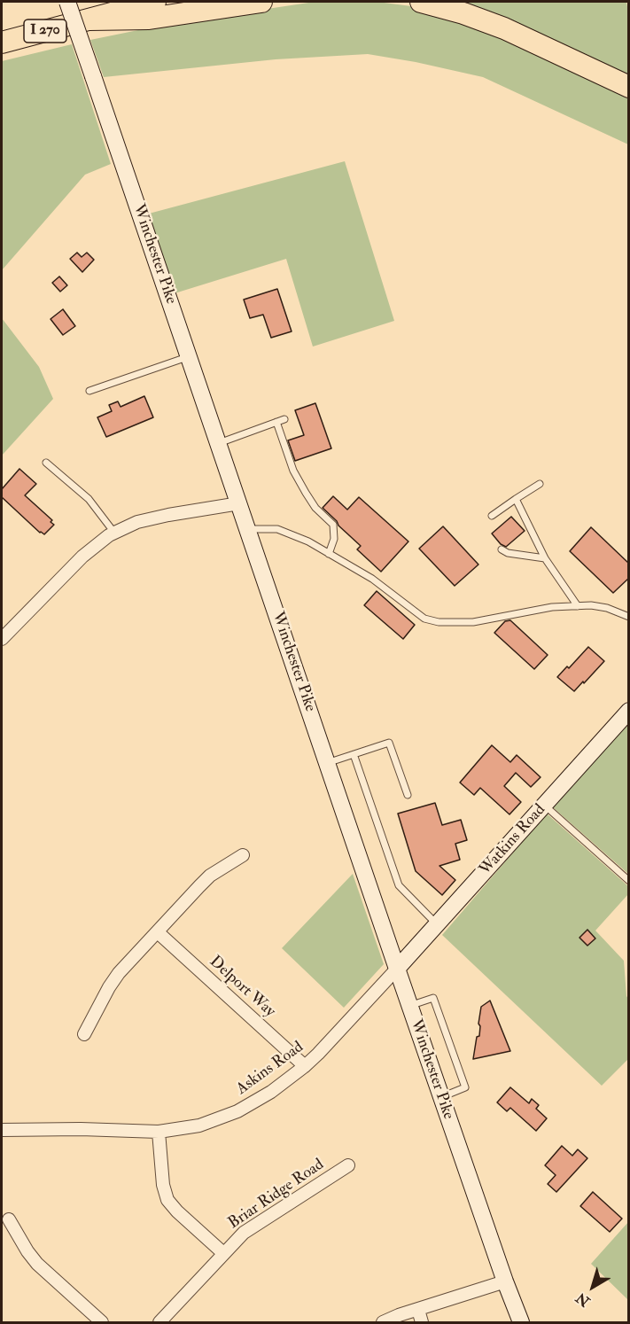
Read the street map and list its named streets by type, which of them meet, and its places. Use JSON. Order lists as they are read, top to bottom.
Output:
{
  "streets": {
    "highway": ["I 270"],
    "main road": ["Winchester Pike", "Watkins Road"],
    "street": ["Delport Way", "Askins Road", "Briar Ridge Road"]
  },
  "crossings": [
    ["Winchester Pike", "Watkins Road"],
    ["Winchester Pike", "Askins Road"],
    ["Watkins Road", "Askins Road"],
    ["Delport Way", "Askins Road"]
  ],
  "north": "bottom left"
}
